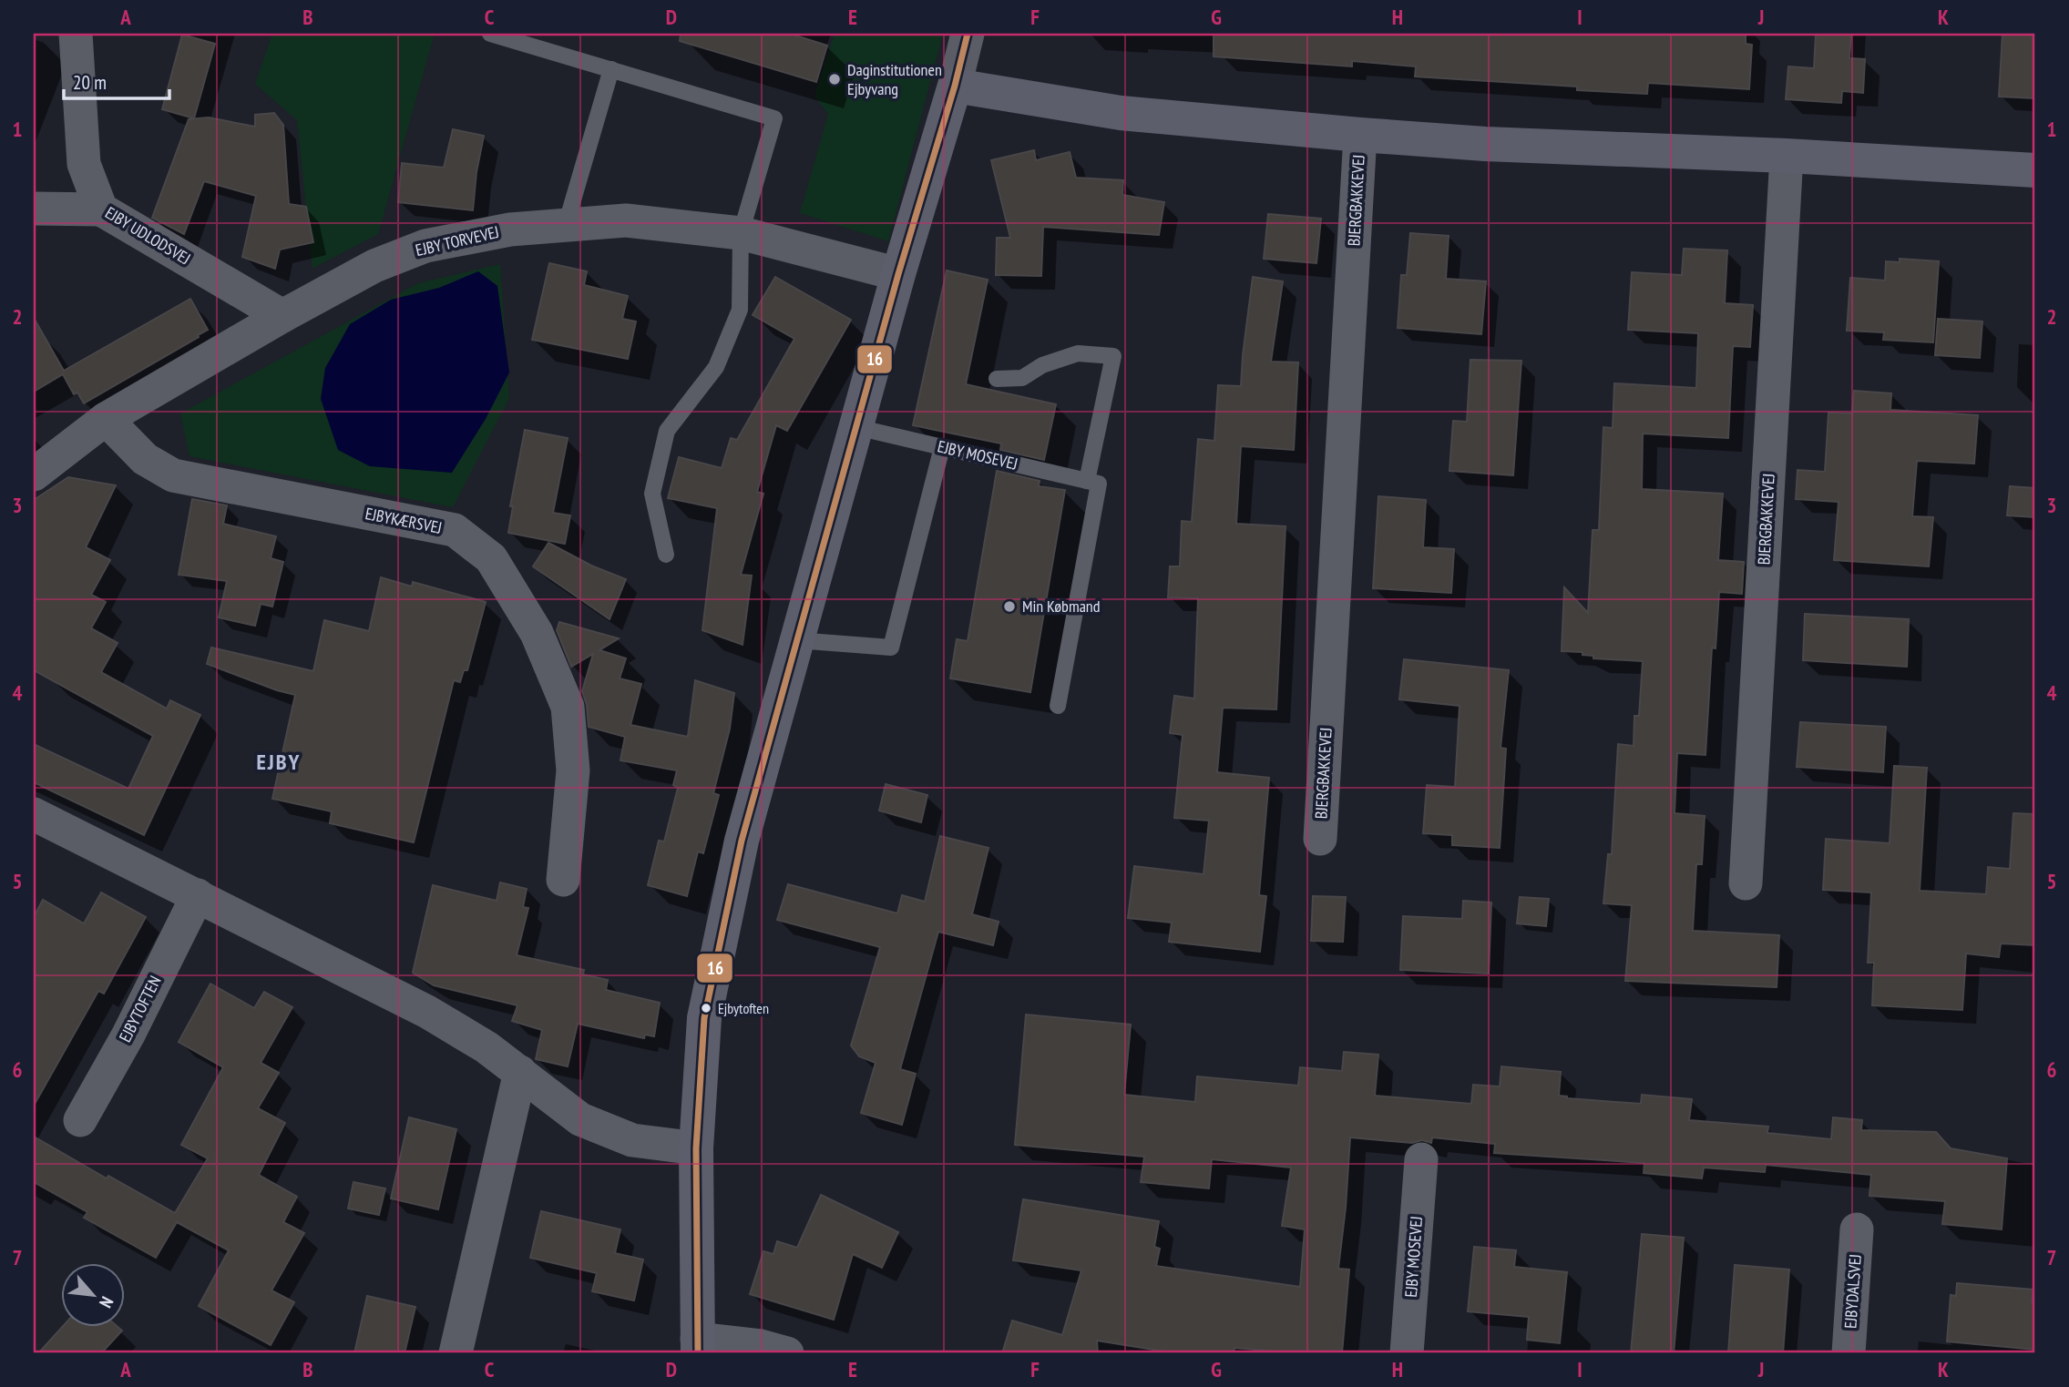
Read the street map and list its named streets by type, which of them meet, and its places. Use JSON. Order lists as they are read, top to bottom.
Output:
{
  "streets": {
    "street": [
      "BJERGBAKKEVEJ",
      "EJBY UDLODSVEJ",
      "EJBY TORVEVEJ",
      "EJBY MOSEVEJ",
      "EJBYKÆRSVEJ",
      "EJBYTOFTEN",
      "EJBYDALSVEJ"
    ]
  },
  "crossings": [
    ["EJBY UDLODSVEJ", "EJBY TORVEVEJ"],
    ["EJBY TORVEVEJ", "EJBYKÆRSVEJ"]
  ],
  "districts": ["EJBY"],
  "places": ["Daginstitutionen Ejbyvang", "Min Købmand", "Ejbytoften"],
  "lines": ["transit line 16"],
  "scale_bar": "20 m",
  "north": "bottom right",
  "grid": {
    "columns": [
      "A",
      "B",
      "C",
      "D",
      "E",
      "F",
      "G",
      "H",
      "I",
      "J",
      "K"
    ],
    "rows": [
      "1",
      "2",
      "3",
      "4",
      "5",
      "6",
      "7"
    ]
  }
}
